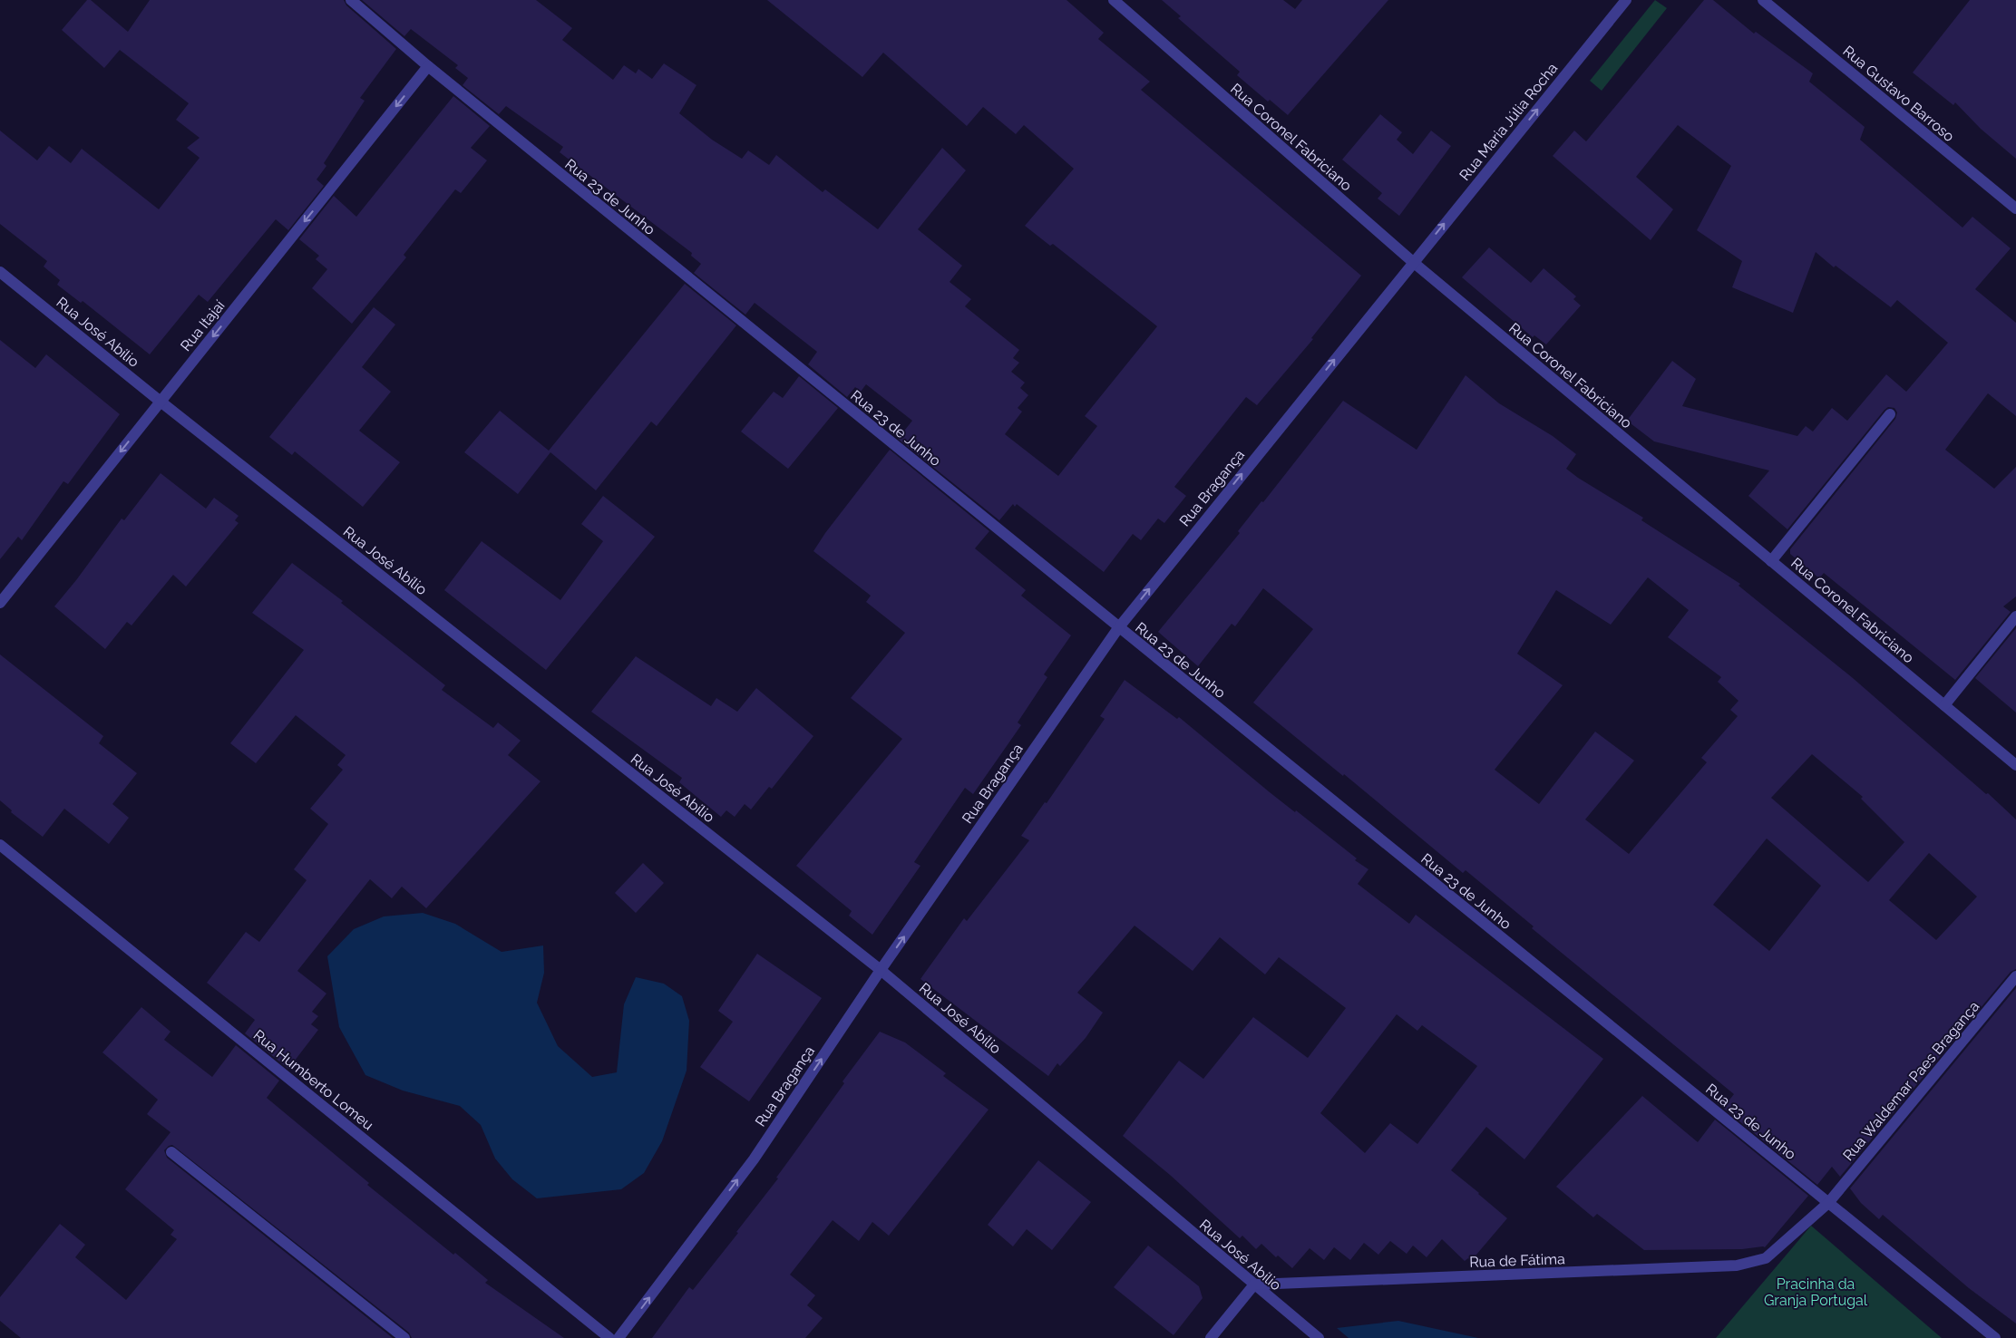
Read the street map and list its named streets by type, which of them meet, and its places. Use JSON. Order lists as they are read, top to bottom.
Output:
{
  "streets": {
    "street": [
      "Rua Gustavo Barroso",
      "Rua Maria Júlia Rocha",
      "Rua Coronel Fabriciano",
      "Rua 23 de Junho",
      "Rua Itajaí",
      "Rua José Abílio",
      "Rua Bragança",
      "Rua Humberto Lomeu",
      "Rua Waldemar Paes Bragança",
      "Rua de Fátima"
    ]
  },
  "crossings": [
    ["Rua Maria Júlia Rocha", "Rua Coronel Fabriciano"],
    ["Rua Maria Júlia Rocha", "Rua Bragança"],
    ["Rua Coronel Fabriciano", "Rua Bragança"],
    ["Rua 23 de Junho", "Rua Itajaí"],
    ["Rua 23 de Junho", "Rua Bragança"],
    ["Rua 23 de Junho", "Rua Waldemar Paes Bragança"],
    ["Rua 23 de Junho", "Rua de Fátima"],
    ["Rua Itajaí", "Rua José Abílio"],
    ["Rua José Abílio", "Rua Bragança"],
    ["Rua José Abílio", "Rua de Fátima"],
    ["Rua Waldemar Paes Bragança", "Rua de Fátima"]
  ],
  "one_way": ["Rua Maria Júlia Rocha", "Rua Itajaí", "Rua Bragança"],
  "parks": ["Pracinha da Granja Portugal"]
}
